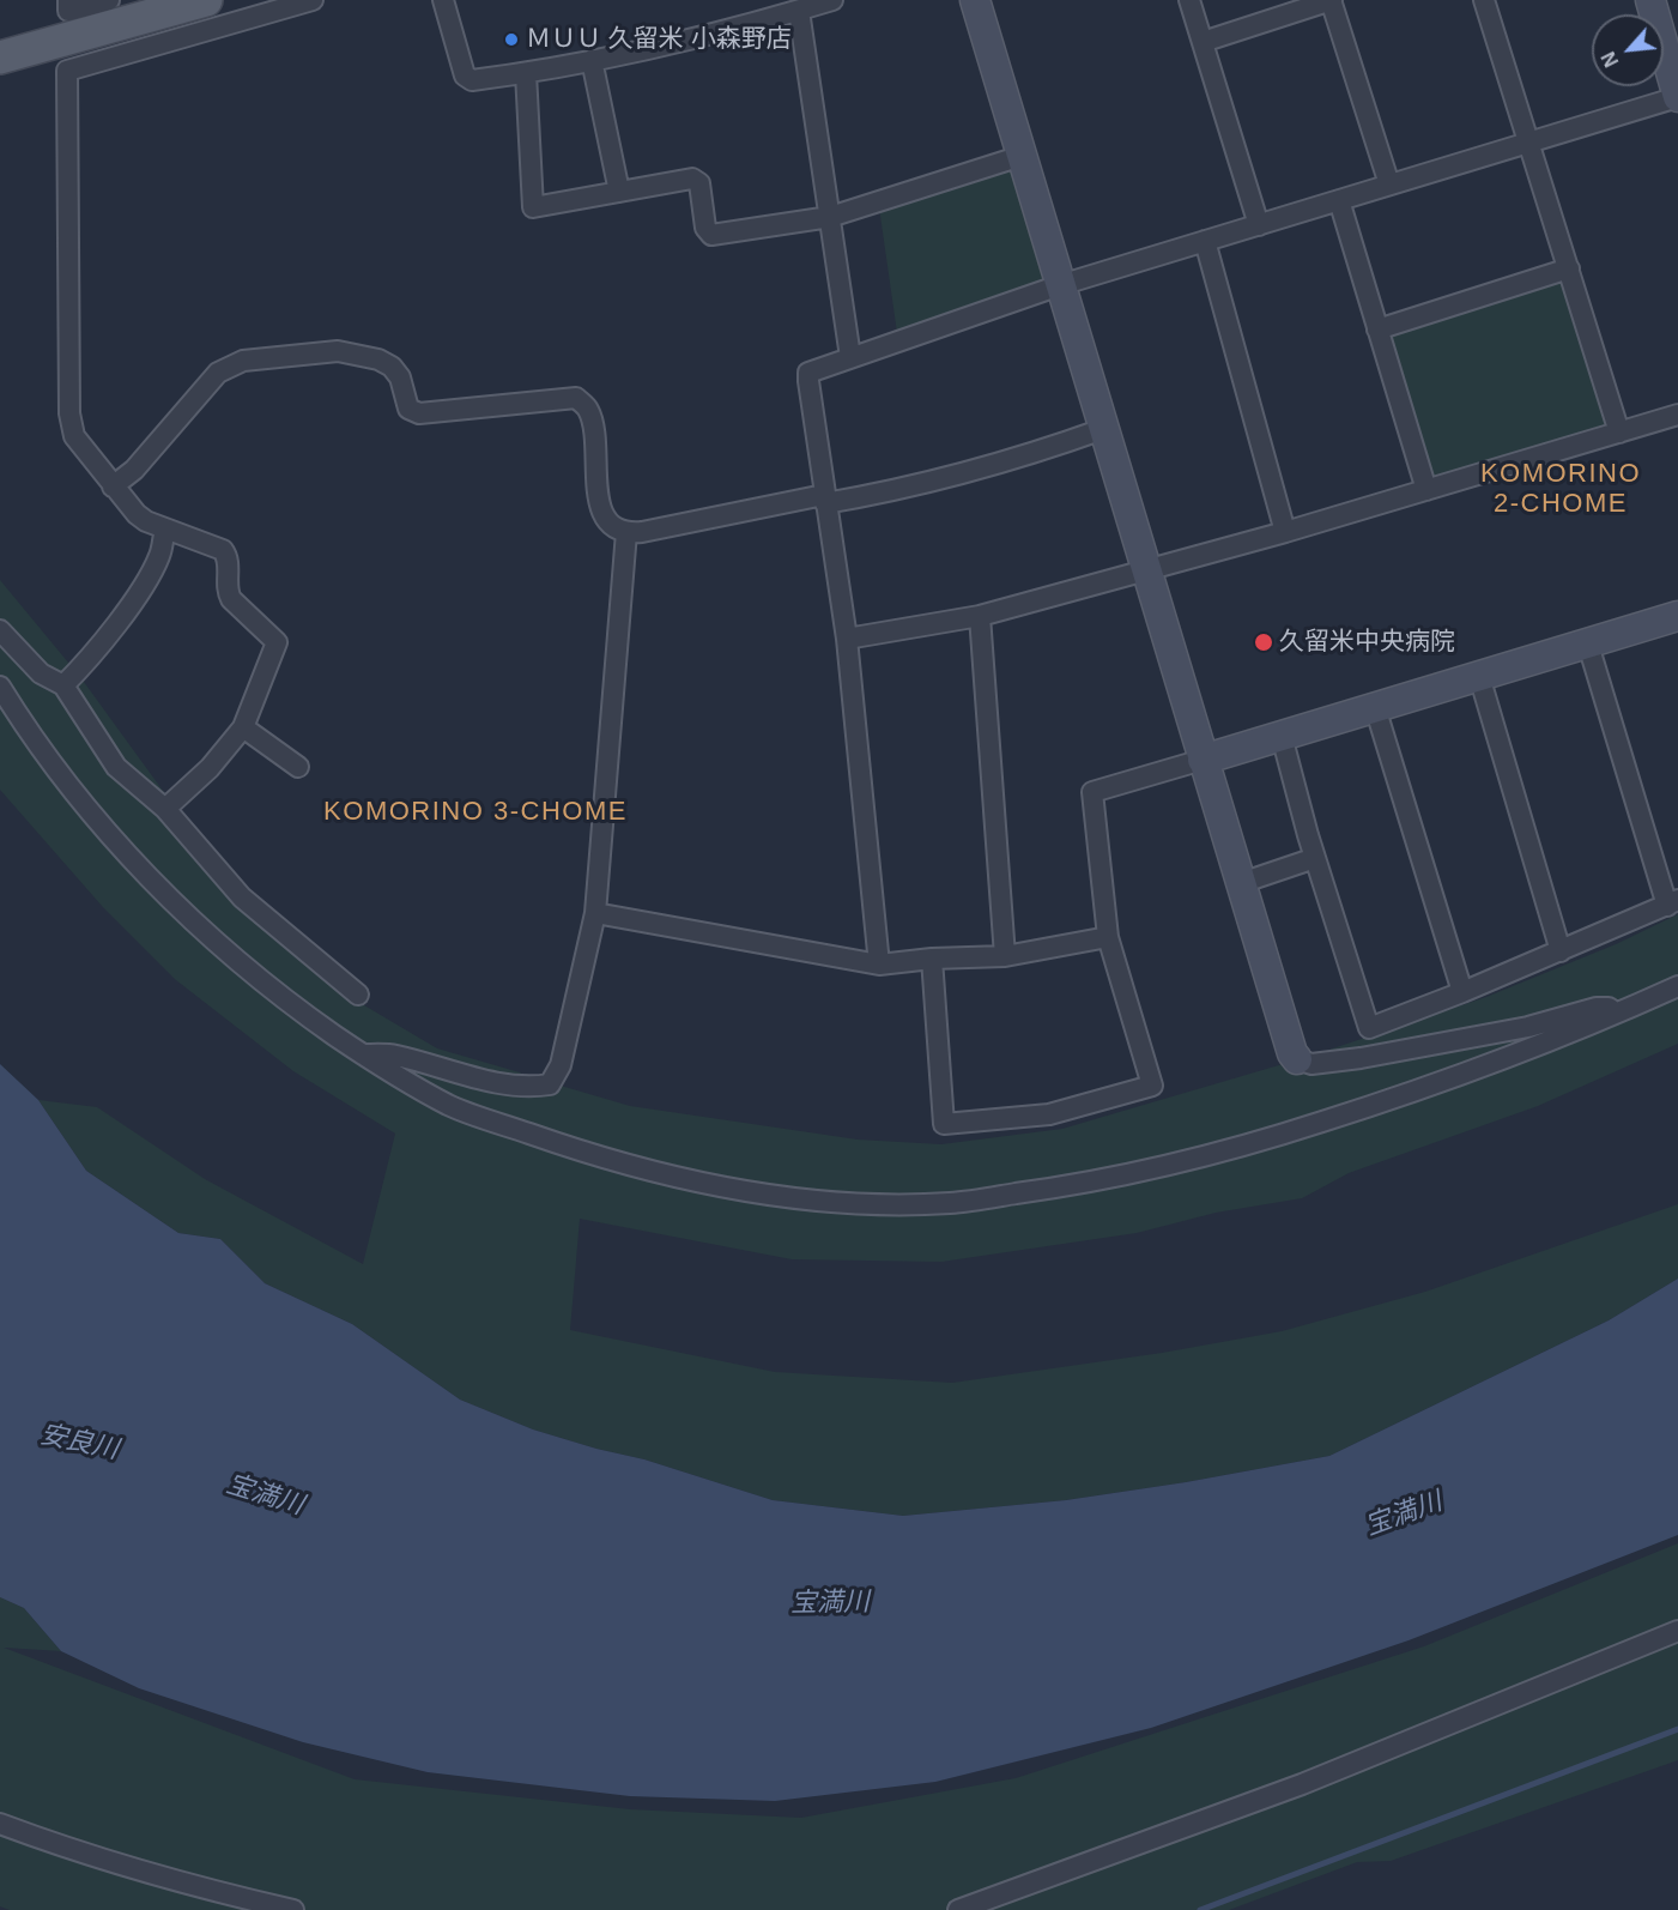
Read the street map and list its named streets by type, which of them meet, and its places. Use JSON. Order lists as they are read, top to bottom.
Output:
{
  "districts": ["KOMORINO 2-CHOME", "KOMORINO 3-CHOME"],
  "water": ["安良川", "宝満川"],
  "places": ["ＭＵＵ 久留米 小森野店", "久留米中央病院"],
  "north": "bottom left"
}
